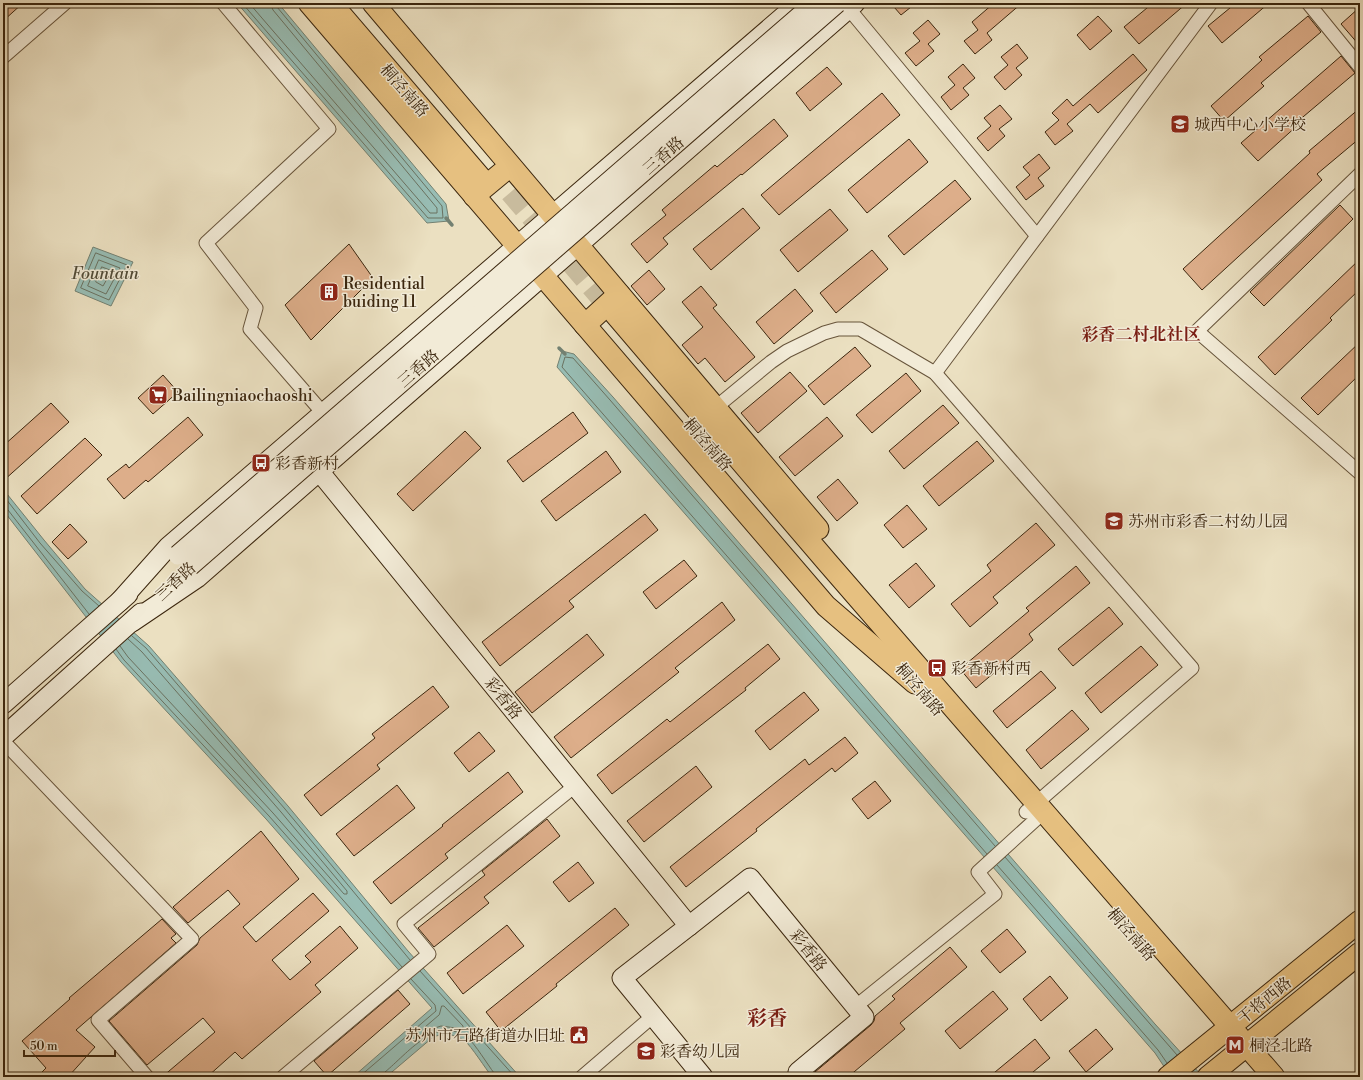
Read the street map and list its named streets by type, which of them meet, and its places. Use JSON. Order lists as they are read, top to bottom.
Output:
{
  "streets": {
    "main road": [
      "桐泾南路",
      "三香路",
      "彩香路",
      "干将西路"
    ]
  },
  "crossings": [
    ["桐泾南路", "干将西路"]
  ],
  "districts": ["彩香二村北社区", "彩香"],
  "water": ["Fountain"],
  "places": {
    "school or university": ["城西中心小学校", "苏州市彩香二村幼儿园", "彩香幼儿园"],
    "building": ["Residential buiding 11"],
    "supermarket": ["Bailingniaochaoshi"],
    "bus stop": ["彩香新村", "彩香新村西"],
    "public building": ["苏州市石路街道办旧址"],
    "metro station": ["桐泾北路"]
  },
  "scale_bar": "50 m"
}
